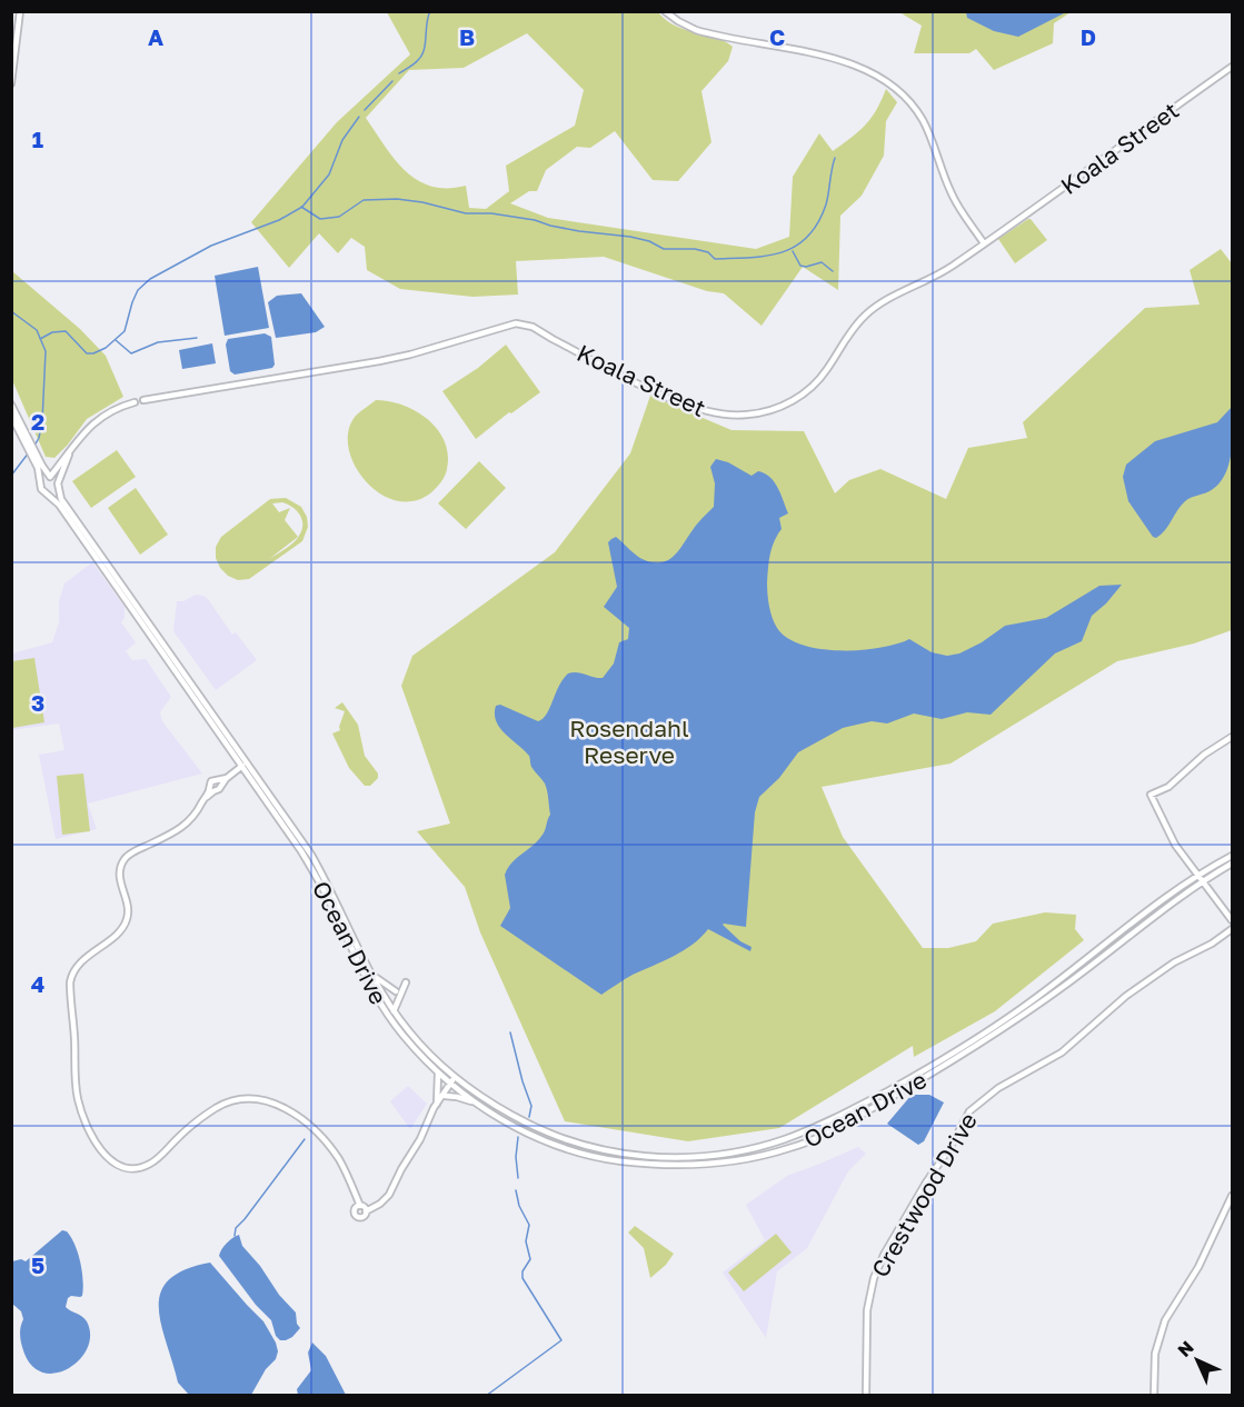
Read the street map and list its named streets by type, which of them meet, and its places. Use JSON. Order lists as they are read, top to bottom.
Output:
{
  "streets": {
    "street": ["Koala Street", "Ocean Drive", "Crestwood Drive"]
  },
  "parks": ["Rosendahl Reserve"],
  "north": "top left",
  "grid": {
    "columns": [
      "A",
      "B",
      "C",
      "D"
    ],
    "rows": [
      "1",
      "2",
      "3",
      "4",
      "5"
    ]
  }
}
